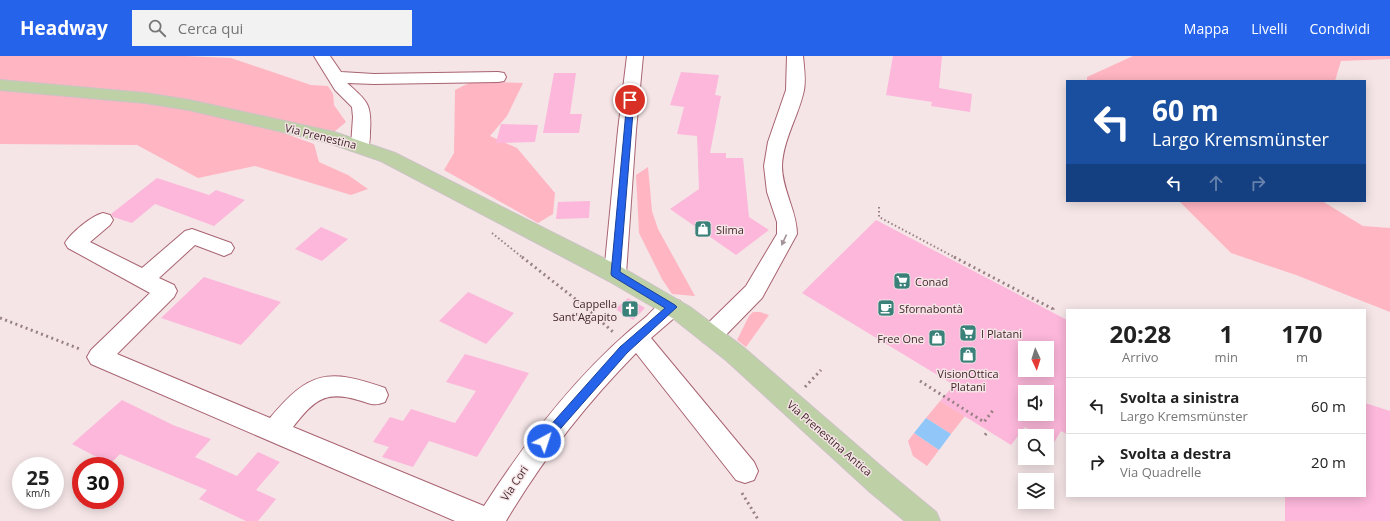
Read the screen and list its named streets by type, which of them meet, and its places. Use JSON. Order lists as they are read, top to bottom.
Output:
{
  "streets": {
    "main road": ["Via Prenestina", "Via Prenestina Antica"],
    "street": ["Via Cori"]
  },
  "crossings": [
    ["Via Prenestina", "Via Prenestina Antica"],
    ["Via Prenestina", "Via Cori"],
    ["Via Prenestina Antica", "Via Cori"]
  ],
  "places": {
    "shop": ["Slima", "Free One", "VisionOttica Platani"],
    "supermarket": ["Conad", "I Platani"],
    "cafe": ["Sfornabontà"],
    "church": ["Cappella Sant'Agapito"]
  },
  "north": "bottom",
  "page": {
    "header": "Headway",
    "search": "Cerca qui",
    "nav": ["Mappa", "Livelli", "Condividi"],
    "turn": ["60 m", "Largo Kremsmünster"],
    "eta": [
      "20:28",
      "Arrivo",
      "1",
      "min",
      "170",
      "m"
    ],
    "list": [
      {
        "name": "Svolta a sinistra",
        "note": "Largo Kremsmünster",
        "value": "60 m"
      },
      {
        "name": "Svolta a destra",
        "note": "Via Quadrelle",
        "value": "20 m"
      }
    ],
    "speed": "25 km/h",
    "limit": "30"
  }
}
